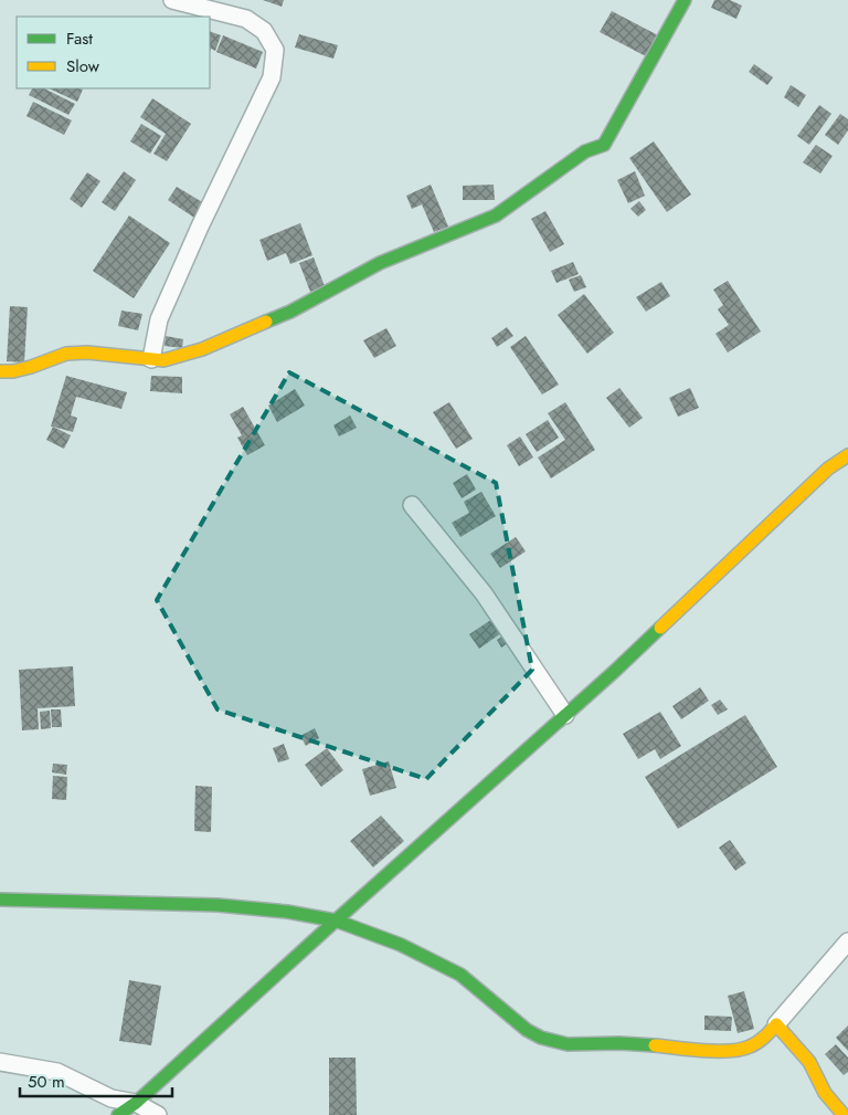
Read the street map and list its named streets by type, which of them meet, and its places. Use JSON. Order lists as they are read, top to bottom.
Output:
{
  "legend": ["Fast", "Slow"],
  "scale_bar": "50 m"
}
